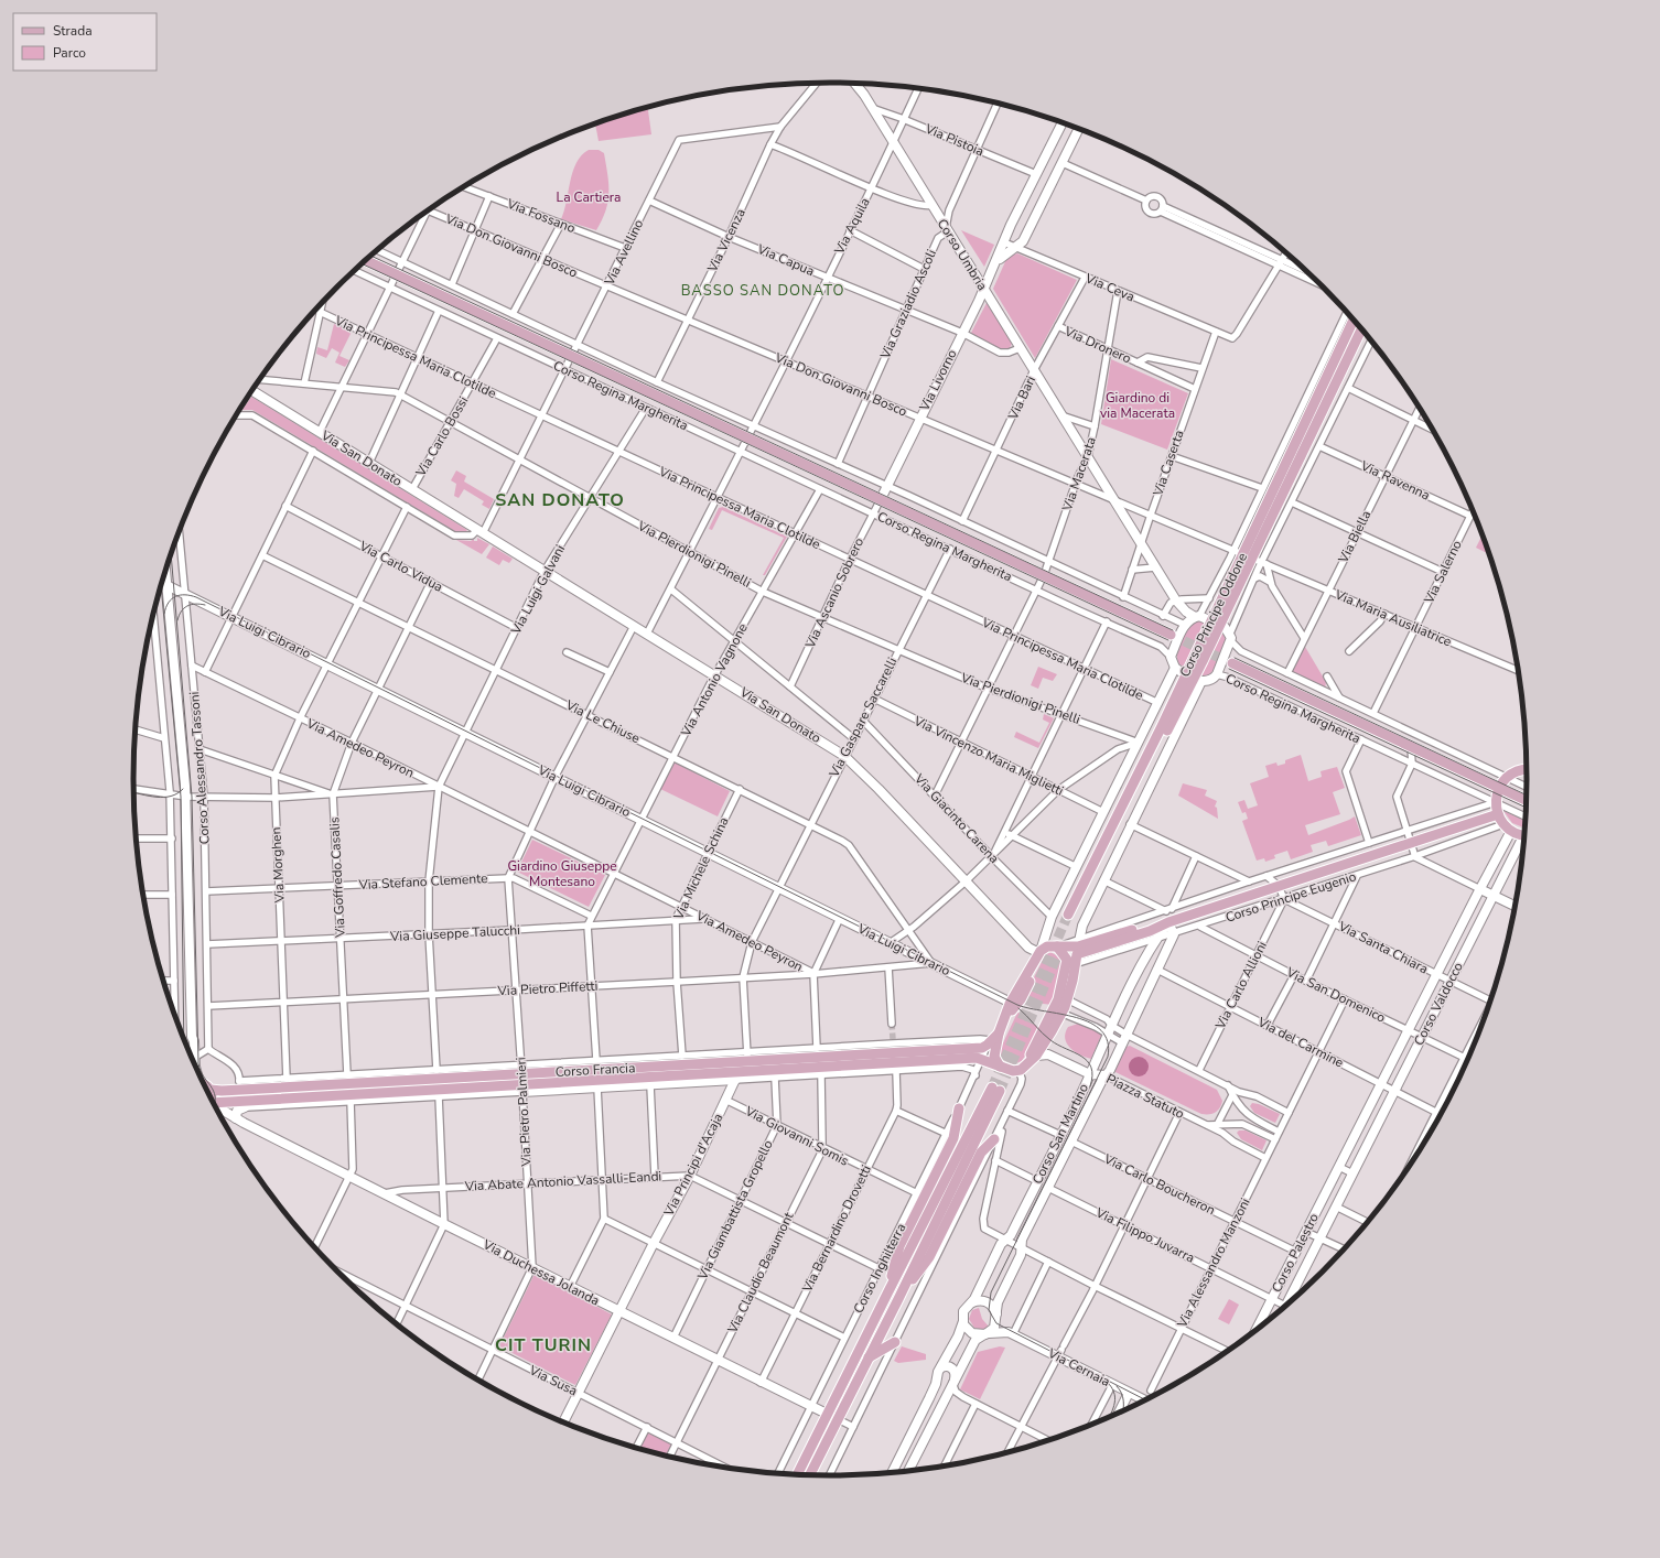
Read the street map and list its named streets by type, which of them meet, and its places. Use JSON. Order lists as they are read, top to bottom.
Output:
{
  "streets": {
    "main road": [
      "Corso Regina Margherita",
      "Corso Principe Oddone",
      "Corso Principe Eugenio",
      "Corso Francia",
      "Corso Inghilterra"
    ],
    "street": [
      "Via Pistoia",
      "Via Fossano",
      "Via Aquila",
      "Via Vicenza",
      "Via Don Giovanni Bosco",
      "Via Avellino",
      "Corso Umbria",
      "Via Capua",
      "Via Ceva",
      "Via Graziadio Ascoli",
      "Via Dronero",
      "Via Principessa Maria Clotilde",
      "Via Livorno",
      "Via Bari",
      "Via Carlo Bossi",
      "Via San Donato",
      "Via Caserta",
      "Via Macerata",
      "Via Ravenna",
      "Via Biella",
      "Via Pierdionigi Pinelli",
      "Via Carlo Vidua",
      "Via Salerno",
      "Via Luigi Galvani",
      "Via Ascanio Sobrero",
      "Via Maria Ausiliatrice",
      "Via Luigi Cibrario",
      "Via Antonio Vagnone",
      "Via Gaspare Saccarelli",
      "Via Le Chiuse",
      "Via Amedeo Peyron",
      "Via Vincenzo Maria Miglietti",
      "Corso Alessandro Tassoni",
      "Via Giacinto Carena",
      "Via Morghen",
      "Via Michele Schina",
      "Via Goffredo Casalis",
      "Via Stefano Clemente",
      "Via Giuseppe Talucchi",
      "Via Santa Chiara",
      "Via Carlo Allioni",
      "Via Pietro Piffetti",
      "Via San Domenico",
      "Corso Valdocco",
      "Via del Carmine",
      "Piazza Statuto",
      "Via Pietro Palmieri",
      "Corso San Martino",
      "Via Giovanni Somis",
      "Via Principi d'Acaja",
      "Via Abate Antonio Vassalli-Eandi",
      "Via Carlo Boucheron",
      "Via Giambattista Gropello",
      "Via Bernardino Drovetti",
      "Via Filippo Juvarra",
      "Corso Palestro",
      "Via Alessandro Manzoni",
      "Via Duchessa Jolanda",
      "Via Claudio Beaumont",
      "Via Cernaia",
      "Via Susa"
    ]
  },
  "crossings": [
    ["Via Pistoia", "Via Aquila"],
    ["Via Pistoia", "Corso Umbria"],
    ["Via Pistoia", "Via Graziadio Ascoli"],
    ["Via Pistoia", "Via Livorno"],
    ["Via Fossano", "Via Avellino"],
    ["Via Aquila", "Via Don Giovanni Bosco"],
    ["Via Aquila", "Corso Umbria"],
    ["Via Aquila", "Via Capua"],
    ["Via Aquila", "Via Principessa Maria Clotilde"],
    ["Via Aquila", "Corso Regina Margherita"],
    ["Via Aquila", "Via San Donato"],
    ["Via Aquila", "Via Pierdionigi Pinelli"],
    ["Via Vicenza", "Via Don Giovanni Bosco"],
    ["Via Vicenza", "Via Avellino"],
    ["Via Vicenza", "Via Capua"],
    ["Via Vicenza", "Corso Regina Margherita"],
    ["Via Don Giovanni Bosco", "Via Avellino"],
    ["Via Don Giovanni Bosco", "Corso Umbria"],
    ["Via Don Giovanni Bosco", "Via Graziadio Ascoli"],
    ["Via Don Giovanni Bosco", "Via Livorno"],
    ["Via Don Giovanni Bosco", "Via Bari"],
    ["Via Don Giovanni Bosco", "Via Caserta"],
    ["Via Don Giovanni Bosco", "Via Macerata"],
    ["Via Don Giovanni Bosco", "Corso Principe Oddone"],
    ["Via Don Giovanni Bosco", "Via Maria Ausiliatrice"],
    ["Via Avellino", "Via Capua"],
    ["Via Avellino", "Via Principessa Maria Clotilde"],
    ["Via Avellino", "Corso Regina Margherita"],
    ["Via Avellino", "Via San Donato"],
    ["Via Avellino", "Via Pierdionigi Pinelli"],
    ["Corso Umbria", "Via Capua"],
    ["Corso Umbria", "Via Graziadio Ascoli"],
    ["Corso Umbria", "Via Livorno"],
    ["Corso Umbria", "Corso Regina Margherita"],
    ["Corso Umbria", "Via Bari"],
    ["Corso Umbria", "Via Caserta"],
    ["Corso Umbria", "Via Macerata"],
    ["Corso Umbria", "Corso Principe Oddone"],
    ["Via Capua", "Via Graziadio Ascoli"],
    ["Via Capua", "Via Livorno"],
    ["Via Ceva", "Via Livorno"],
    ["Via Ceva", "Via Bari"],
    ["Via Ceva", "Via Caserta"],
    ["Via Ceva", "Via Macerata"],
    ["Via Graziadio Ascoli", "Corso Regina Margherita"],
    ["Via Dronero", "Via Bari"],
    ["Via Dronero", "Via Caserta"],
    ["Via Dronero", "Via Macerata"],
    ["Via Principessa Maria Clotilde", "Via Carlo Bossi"],
    ["Via Principessa Maria Clotilde", "Via Macerata"],
    ["Via Principessa Maria Clotilde", "Via Luigi Galvani"],
    ["Via Principessa Maria Clotilde", "Via Ascanio Sobrero"],
    ["Via Principessa Maria Clotilde", "Corso Principe Oddone"],
    ["Via Principessa Maria Clotilde", "Via Antonio Vagnone"],
    ["Via Principessa Maria Clotilde", "Via Gaspare Saccarelli"],
    ["Via Livorno", "Corso Regina Margherita"],
    ["Via Livorno", "Via Ascanio Sobrero"],
    ["Corso Regina Margherita", "Via Bari"],
    ["Corso Regina Margherita", "Via Carlo Bossi"],
    ["Corso Regina Margherita", "Via Caserta"],
    ["Corso Regina Margherita", "Via Macerata"],
    ["Corso Regina Margherita", "Via Luigi Galvani"],
    ["Corso Regina Margherita", "Via Ascanio Sobrero"],
    ["Corso Regina Margherita", "Corso Principe Oddone"],
    ["Corso Regina Margherita", "Via Antonio Vagnone"],
    ["Corso Regina Margherita", "Via Gaspare Saccarelli"],
    ["Corso Regina Margherita", "Corso Principe Eugenio"],
    ["Via Carlo Bossi", "Via San Donato"],
    ["Via Carlo Bossi", "Via Pierdionigi Pinelli"],
    ["Via San Donato", "Via Luigi Galvani"],
    ["Via San Donato", "Corso Principe Oddone"],
    ["Via San Donato", "Via Antonio Vagnone"],
    ["Via San Donato", "Via Gaspare Saccarelli"],
    ["Via San Donato", "Via Pietro Palmieri"],
    ["Via Macerata", "Via Pierdionigi Pinelli"],
    ["Via Macerata", "Via Vincenzo Maria Miglietti"],
    ["Via Macerata", "Via Giacinto Carena"],
    ["Via Ravenna", "Via Biella"],
    ["Via Ravenna", "Via Salerno"],
    ["Via Ravenna", "Corso Principe Oddone"],
    ["Via Biella", "Via Maria Ausiliatrice"],
    ["Via Pierdionigi Pinelli", "Via Luigi Galvani"],
    ["Via Pierdionigi Pinelli", "Via Ascanio Sobrero"],
    ["Via Pierdionigi Pinelli", "Corso Principe Oddone"],
    ["Via Pierdionigi Pinelli", "Via Antonio Vagnone"],
    ["Via Pierdionigi Pinelli", "Via Gaspare Saccarelli"],
    ["Via Carlo Vidua", "Via Luigi Galvani"],
    ["Via Carlo Vidua", "Via Goffredo Casalis"],
    ["Via Salerno", "Via Maria Ausiliatrice"],
    ["Via Luigi Galvani", "Via Luigi Cibrario"],
    ["Via Luigi Galvani", "Via Le Chiuse"],
    ["Via Luigi Galvani", "Via Amedeo Peyron"],
    ["Via Luigi Galvani", "Via Stefano Clemente"],
    ["Via Luigi Galvani", "Via Giuseppe Talucchi"],
    ["Via Luigi Galvani", "Via Pietro Piffetti"],
    ["Via Luigi Galvani", "Corso Francia"],
    ["Corso Principe Oddone", "Via Maria Ausiliatrice"],
    ["Corso Principe Oddone", "Via Vincenzo Maria Miglietti"],
    ["Corso Principe Oddone", "Via Giacinto Carena"],
    ["Corso Principe Oddone", "Corso Principe Eugenio"],
    ["Via Luigi Cibrario", "Via Antonio Vagnone"],
    ["Via Luigi Cibrario", "Via Gaspare Saccarelli"],
    ["Via Luigi Cibrario", "Via Le Chiuse"],
    ["Via Luigi Cibrario", "Corso Alessandro Tassoni"],
    ["Via Luigi Cibrario", "Via Morghen"],
    ["Via Luigi Cibrario", "Via Michele Schina"],
    ["Via Luigi Cibrario", "Via Goffredo Casalis"],
    ["Via Luigi Cibrario", "Via Pietro Piffetti"],
    ["Via Luigi Cibrario", "Via Pietro Palmieri"],
    ["Via Antonio Vagnone", "Via Le Chiuse"],
    ["Via Antonio Vagnone", "Via Amedeo Peyron"],
    ["Via Antonio Vagnone", "Via Giuseppe Talucchi"],
    ["Via Gaspare Saccarelli", "Via Le Chiuse"],
    ["Via Gaspare Saccarelli", "Via Vincenzo Maria Miglietti"],
    ["Via Gaspare Saccarelli", "Via Giacinto Carena"],
    ["Via Le Chiuse", "Via Michele Schina"],
    ["Via Le Chiuse", "Via Goffredo Casalis"],
    ["Via Le Chiuse", "Via Pietro Piffetti"],
    ["Via Le Chiuse", "Via Pietro Palmieri"],
    ["Via Amedeo Peyron", "Corso Alessandro Tassoni"],
    ["Via Amedeo Peyron", "Via Morghen"],
    ["Via Amedeo Peyron", "Via Michele Schina"],
    ["Via Amedeo Peyron", "Via Goffredo Casalis"],
    ["Via Amedeo Peyron", "Via Giuseppe Talucchi"],
    ["Via Amedeo Peyron", "Via Pietro Piffetti"],
    ["Via Amedeo Peyron", "Via Pietro Palmieri"],
    ["Corso Alessandro Tassoni", "Via Stefano Clemente"],
    ["Corso Alessandro Tassoni", "Via Giuseppe Talucchi"],
    ["Corso Alessandro Tassoni", "Via Pietro Piffetti"],
    ["Via Morghen", "Via Stefano Clemente"],
    ["Via Morghen", "Via Giuseppe Talucchi"],
    ["Via Morghen", "Via Pietro Piffetti"],
    ["Via Morghen", "Corso Francia"],
    ["Via Michele Schina", "Via Giuseppe Talucchi"],
    ["Via Michele Schina", "Via Pietro Piffetti"],
    ["Via Michele Schina", "Corso Francia"],
    ["Via Goffredo Casalis", "Via Stefano Clemente"],
    ["Via Goffredo Casalis", "Via Giuseppe Talucchi"],
    ["Via Goffredo Casalis", "Via Pietro Piffetti"],
    ["Via Goffredo Casalis", "Corso Francia"],
    ["Via Stefano Clemente", "Via Pietro Palmieri"],
    ["Corso Principe Eugenio", "Via Santa Chiara"],
    ["Corso Principe Eugenio", "Via Carlo Allioni"],
    ["Corso Principe Eugenio", "Via San Domenico"],
    ["Corso Principe Eugenio", "Corso Valdocco"],
    ["Corso Principe Eugenio", "Corso San Martino"],
    ["Via Giuseppe Talucchi", "Via Pietro Palmieri"],
    ["Via Santa Chiara", "Via Carlo Allioni"],
    ["Via Santa Chiara", "Corso Valdocco"],
    ["Via Carlo Allioni", "Via San Domenico"],
    ["Via Carlo Allioni", "Via del Carmine"],
    ["Via Pietro Piffetti", "Via Pietro Palmieri"],
    ["Via San Domenico", "Corso Valdocco"],
    ["Via San Domenico", "Via Alessandro Manzoni"],
    ["Corso Valdocco", "Via del Carmine"],
    ["Corso Valdocco", "Corso Palestro"],
    ["Via del Carmine", "Corso San Martino"],
    ["Via del Carmine", "Via Alessandro Manzoni"],
    ["Corso Francia", "Via Pietro Palmieri"],
    ["Corso Francia", "Via Principi d'Acaja"],
    ["Corso Francia", "Via Giambattista Gropello"],
    ["Corso Francia", "Via Bernardino Drovetti"],
    ["Corso Francia", "Corso Inghilterra"],
    ["Corso Francia", "Via Claudio Beaumont"],
    ["Piazza Statuto", "Corso San Martino"],
    ["Piazza Statuto", "Via Alessandro Manzoni"],
    ["Via Pietro Palmieri", "Via Abate Antonio Vassalli-Eandi"],
    ["Via Pietro Palmieri", "Via Duchessa Jolanda"],
    ["Via Pietro Palmieri", "Via Susa"],
    ["Corso San Martino", "Via Carlo Boucheron"],
    ["Corso San Martino", "Via Filippo Juvarra"],
    ["Corso San Martino", "Via Cernaia"],
    ["Via Giovanni Somis", "Via Principi d'Acaja"],
    ["Via Giovanni Somis", "Via Giambattista Gropello"],
    ["Via Giovanni Somis", "Via Bernardino Drovetti"],
    ["Via Giovanni Somis", "Corso Inghilterra"],
    ["Via Giovanni Somis", "Via Claudio Beaumont"],
    ["Via Principi d'Acaja", "Via Abate Antonio Vassalli-Eandi"],
    ["Via Principi d'Acaja", "Via Duchessa Jolanda"],
    ["Via Principi d'Acaja", "Via Susa"],
    ["Via Abate Antonio Vassalli-Eandi", "Via Giambattista Gropello"],
    ["Via Abate Antonio Vassalli-Eandi", "Via Bernardino Drovetti"],
    ["Via Abate Antonio Vassalli-Eandi", "Corso Inghilterra"],
    ["Via Abate Antonio Vassalli-Eandi", "Via Duchessa Jolanda"],
    ["Via Abate Antonio Vassalli-Eandi", "Via Claudio Beaumont"],
    ["Via Carlo Boucheron", "Corso Palestro"],
    ["Via Carlo Boucheron", "Via Alessandro Manzoni"],
    ["Via Giambattista Gropello", "Via Duchessa Jolanda"],
    ["Via Bernardino Drovetti", "Via Duchessa Jolanda"],
    ["Via Filippo Juvarra", "Corso Palestro"],
    ["Via Filippo Juvarra", "Via Alessandro Manzoni"],
    ["Corso Inghilterra", "Via Duchessa Jolanda"],
    ["Via Duchessa Jolanda", "Via Claudio Beaumont"],
    ["Via Claudio Beaumont", "Via Susa"]
  ],
  "districts": ["BASSO SAN DONATO", "SAN DONATO", "CIT TURIN"],
  "parks": ["La Cartiera", "Giardino di via Macerata", "Giardino Giuseppe Montesano"],
  "legend": ["Strada", "Parco"]
}
